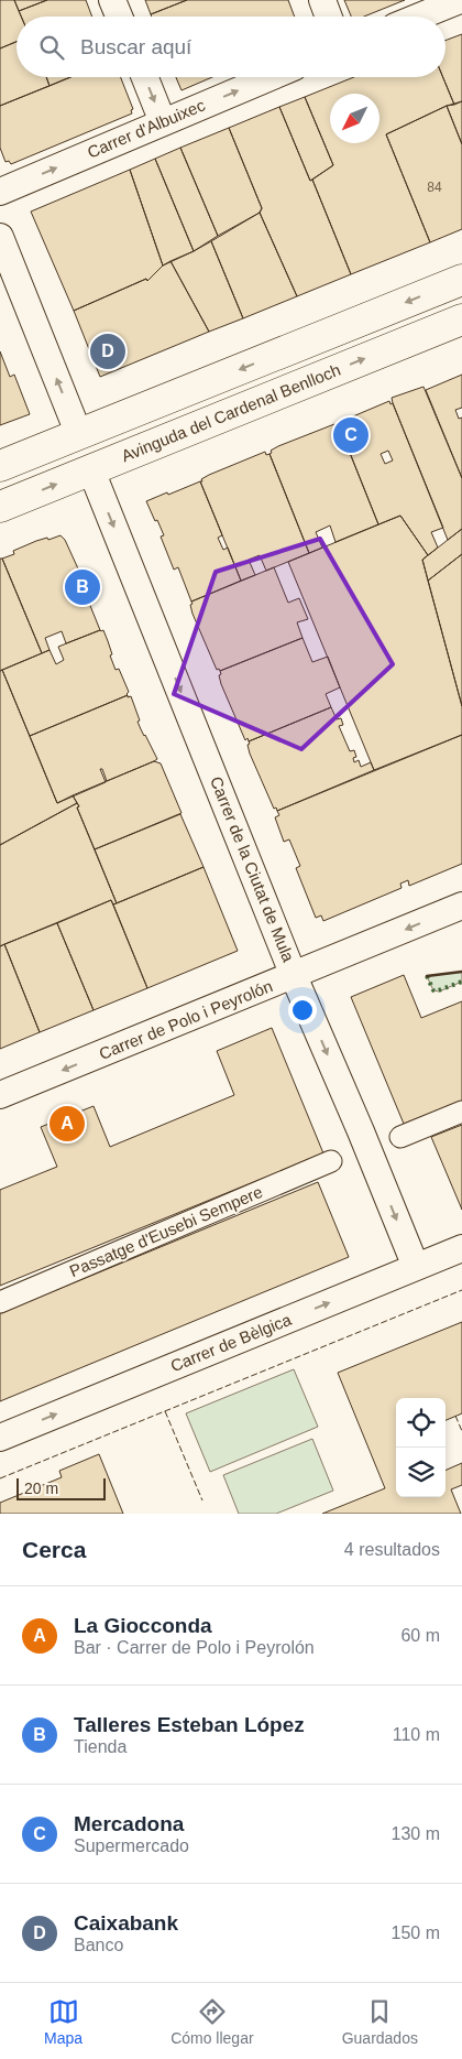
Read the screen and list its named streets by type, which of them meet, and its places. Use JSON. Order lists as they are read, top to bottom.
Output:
{
  "streets": {
    "main road": ["Avinguda del Cardenal Benlloch"],
    "street": [
      "Carrer d'Albuixec",
      "Carrer de la Ciutat de Mula",
      "Carrer de Polo i Peyrolón",
      "Passatge d'Eusebi Sempere",
      "Carrer de Bèlgica"
    ]
  },
  "crossings": [
    ["Avinguda del Cardenal Benlloch", "Carrer de la Ciutat de Mula"],
    ["Carrer de la Ciutat de Mula", "Carrer de Polo i Peyrolón"],
    ["Carrer de la Ciutat de Mula", "Carrer de Bèlgica"]
  ],
  "one_way": [
    "Carrer d'Albuixec",
    "Carrer de la Ciutat de Mula",
    "Carrer de Polo i Peyrolón",
    "Carrer de Bèlgica"
  ],
  "house_numbers": ["84"],
  "scale_bar": "20 m",
  "north": "bottom left",
  "page": {
    "search": "Buscar aquí",
    "pins": [
      "D",
      "C",
      "B",
      "A"
    ],
    "scale": "20 m",
    "heading": ["Cerca", "4 resultados"],
    "list": [
      {
        "mark": "A",
        "name": "La Giocconda",
        "note": "Bar · Carrer de Polo i Peyrolón",
        "value": "60 m"
      },
      {
        "mark": "B",
        "name": "Talleres Esteban López",
        "note": "Tienda",
        "value": "110 m"
      },
      {
        "mark": "C",
        "name": "Mercadona",
        "note": "Supermercado",
        "value": "130 m"
      },
      {
        "mark": "D",
        "name": "Caixabank",
        "note": "Banco",
        "value": "150 m"
      }
    ],
    "nav": ["Mapa", "Cómo llegar", "Guardados"]
  }
}
